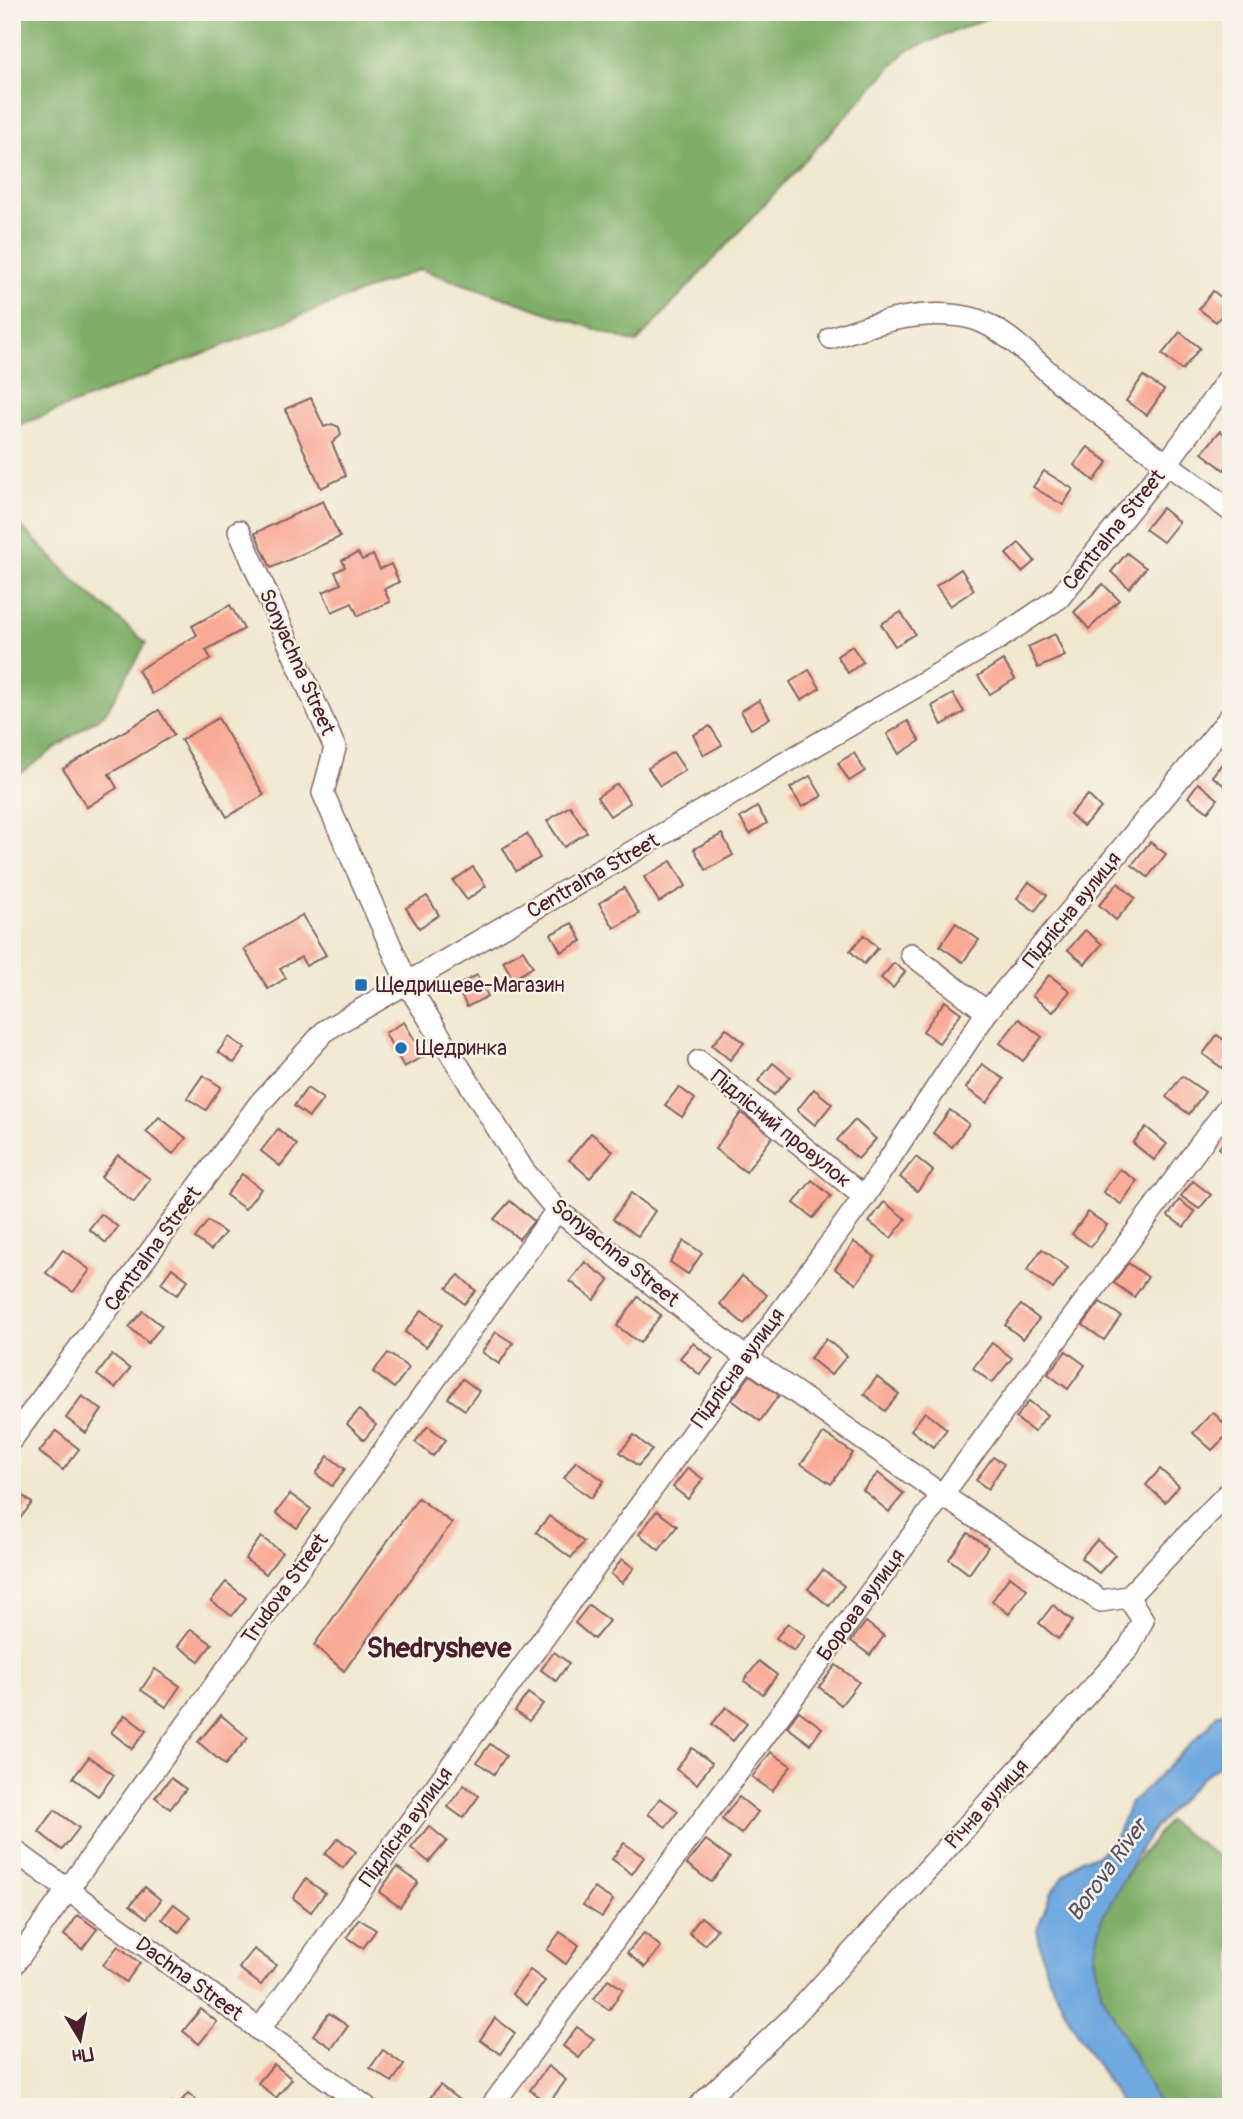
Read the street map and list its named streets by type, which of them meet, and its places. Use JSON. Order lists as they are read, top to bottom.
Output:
{
  "streets": {
    "street": [
      "Centralna Street",
      "Sonyachna Street",
      "Підлісна вулиця",
      "Підлісний провулок",
      "Trudova Street",
      "Борова вулиця",
      "Річна вулиця",
      "Dachna Street"
    ]
  },
  "crossings": [
    ["Centralna Street", "Sonyachna Street"],
    ["Sonyachna Street", "Підлісна вулиця"],
    ["Sonyachna Street", "Trudova Street"],
    ["Sonyachna Street", "Борова вулиця"],
    ["Sonyachna Street", "Річна вулиця"],
    ["Підлісна вулиця", "Підлісний провулок"],
    ["Підлісна вулиця", "Dachna Street"],
    ["Trudova Street", "Dachna Street"]
  ],
  "districts": ["Shedrysheve"],
  "water": ["Borova River"],
  "places": {
    "transit": ["Щедрищеве-Магазин"],
    "other": ["Щедринка"]
  },
  "north": "bottom"
}
